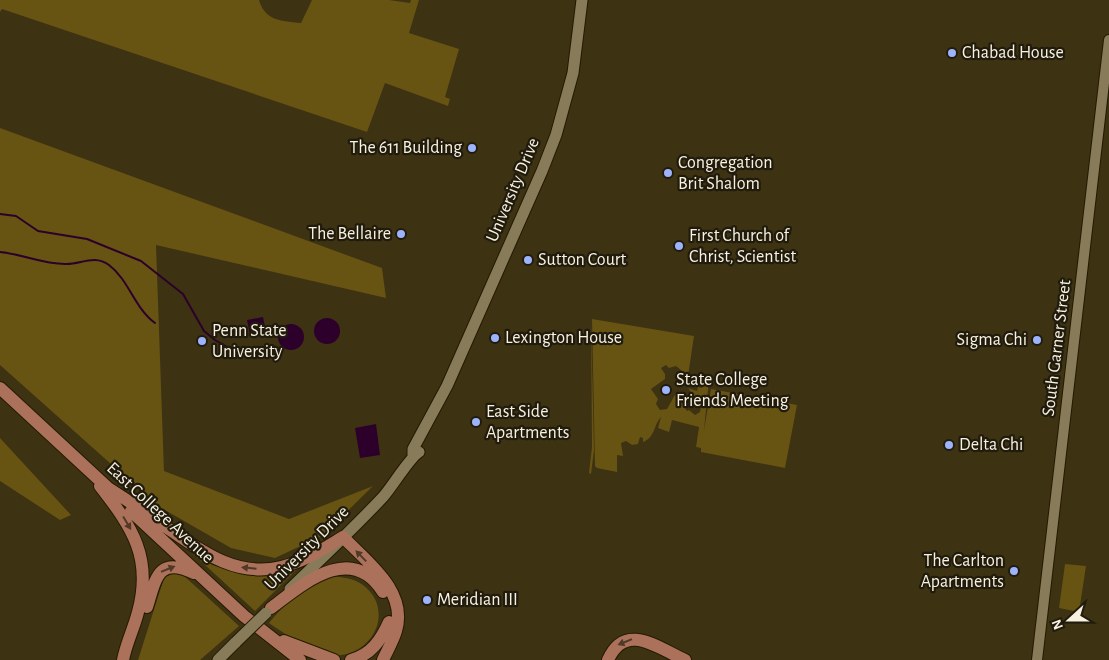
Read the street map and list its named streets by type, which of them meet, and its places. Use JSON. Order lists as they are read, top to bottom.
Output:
{
  "streets": {
    "main road": ["University Drive", "East College Avenue"],
    "street": ["South Garner Street"]
  },
  "places": [
    "Chabad House",
    "The 611 Building",
    "Congregation Brit Shalom",
    "The Bellaire",
    "First Church of Christ, Scientist",
    "Sutton Court",
    "Lexington House",
    "Sigma Chi",
    "Penn State University",
    "State College Friends Meeting",
    "East Side Apartments",
    "Delta Chi",
    "The Carlton Apartments",
    "Meridian III"
  ],
  "north": "left"
}
